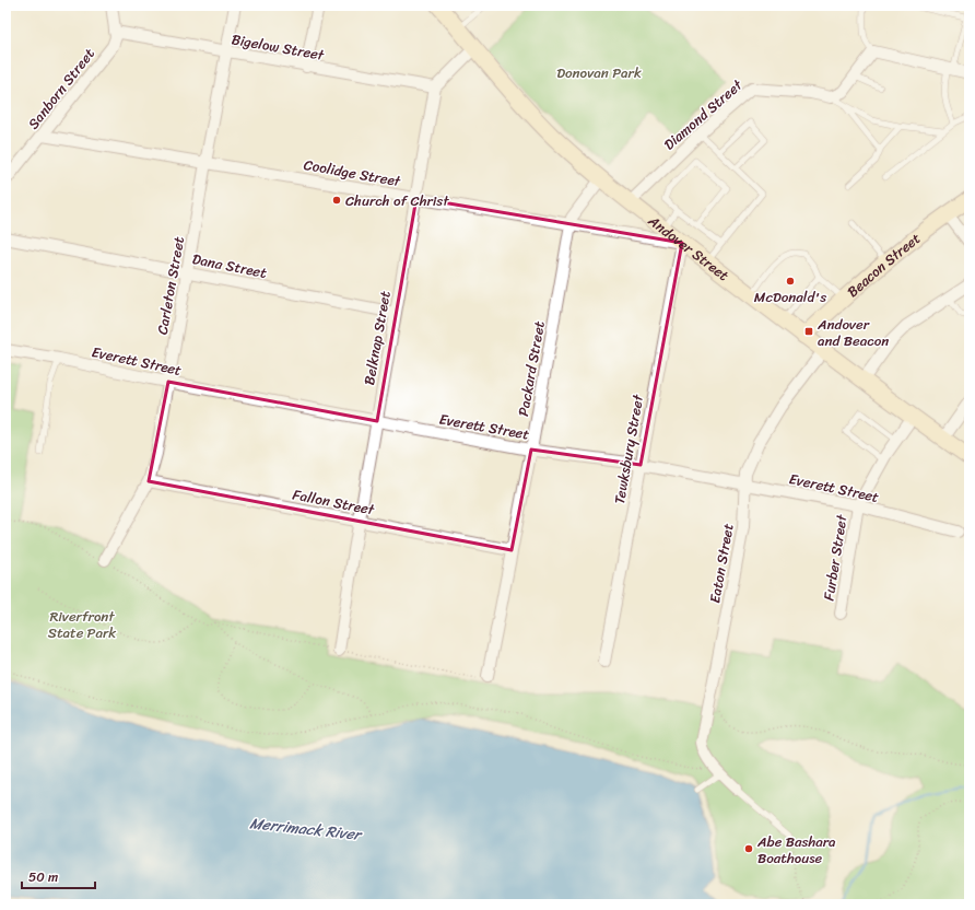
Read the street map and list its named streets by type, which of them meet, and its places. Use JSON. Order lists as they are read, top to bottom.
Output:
{
  "streets": {
    "main road": ["Andover Street", "Beacon Street"],
    "street": [
      "Bigelow Street",
      "Sanborn Street",
      "Diamond Street",
      "Coolidge Street",
      "Dana Street",
      "Carleton Street",
      "Belknap Street",
      "Everett Street",
      "Packard Street",
      "Tewksbury Street",
      "Fallon Street",
      "Furber Street",
      "Eaton Street"
    ]
  },
  "crossings": [
    ["Bigelow Street", "Sanborn Street"],
    ["Bigelow Street", "Carleton Street"],
    ["Bigelow Street", "Belknap Street"],
    ["Sanborn Street", "Coolidge Street"],
    ["Diamond Street", "Andover Street"],
    ["Coolidge Street", "Andover Street"],
    ["Coolidge Street", "Carleton Street"],
    ["Coolidge Street", "Belknap Street"],
    ["Coolidge Street", "Packard Street"],
    ["Coolidge Street", "Tewksbury Street"],
    ["Andover Street", "Beacon Street"],
    ["Andover Street", "Packard Street"],
    ["Andover Street", "Tewksbury Street"],
    ["Andover Street", "Furber Street"],
    ["Andover Street", "Eaton Street"],
    ["Dana Street", "Carleton Street"],
    ["Dana Street", "Belknap Street"],
    ["Carleton Street", "Everett Street"],
    ["Carleton Street", "Fallon Street"],
    ["Belknap Street", "Everett Street"],
    ["Belknap Street", "Fallon Street"],
    ["Everett Street", "Packard Street"],
    ["Everett Street", "Tewksbury Street"],
    ["Everett Street", "Furber Street"],
    ["Everett Street", "Eaton Street"],
    ["Packard Street", "Fallon Street"]
  ],
  "water": ["Merrimack River"],
  "parks": ["Donovan Park", "Riverfront State Park"],
  "places": {
    "other": ["Church of Christ", "McDonald's", "Abe Bashara Boathouse"],
    "transit": ["Andover and Beacon"]
  },
  "scale_bar": "50 m"
}
